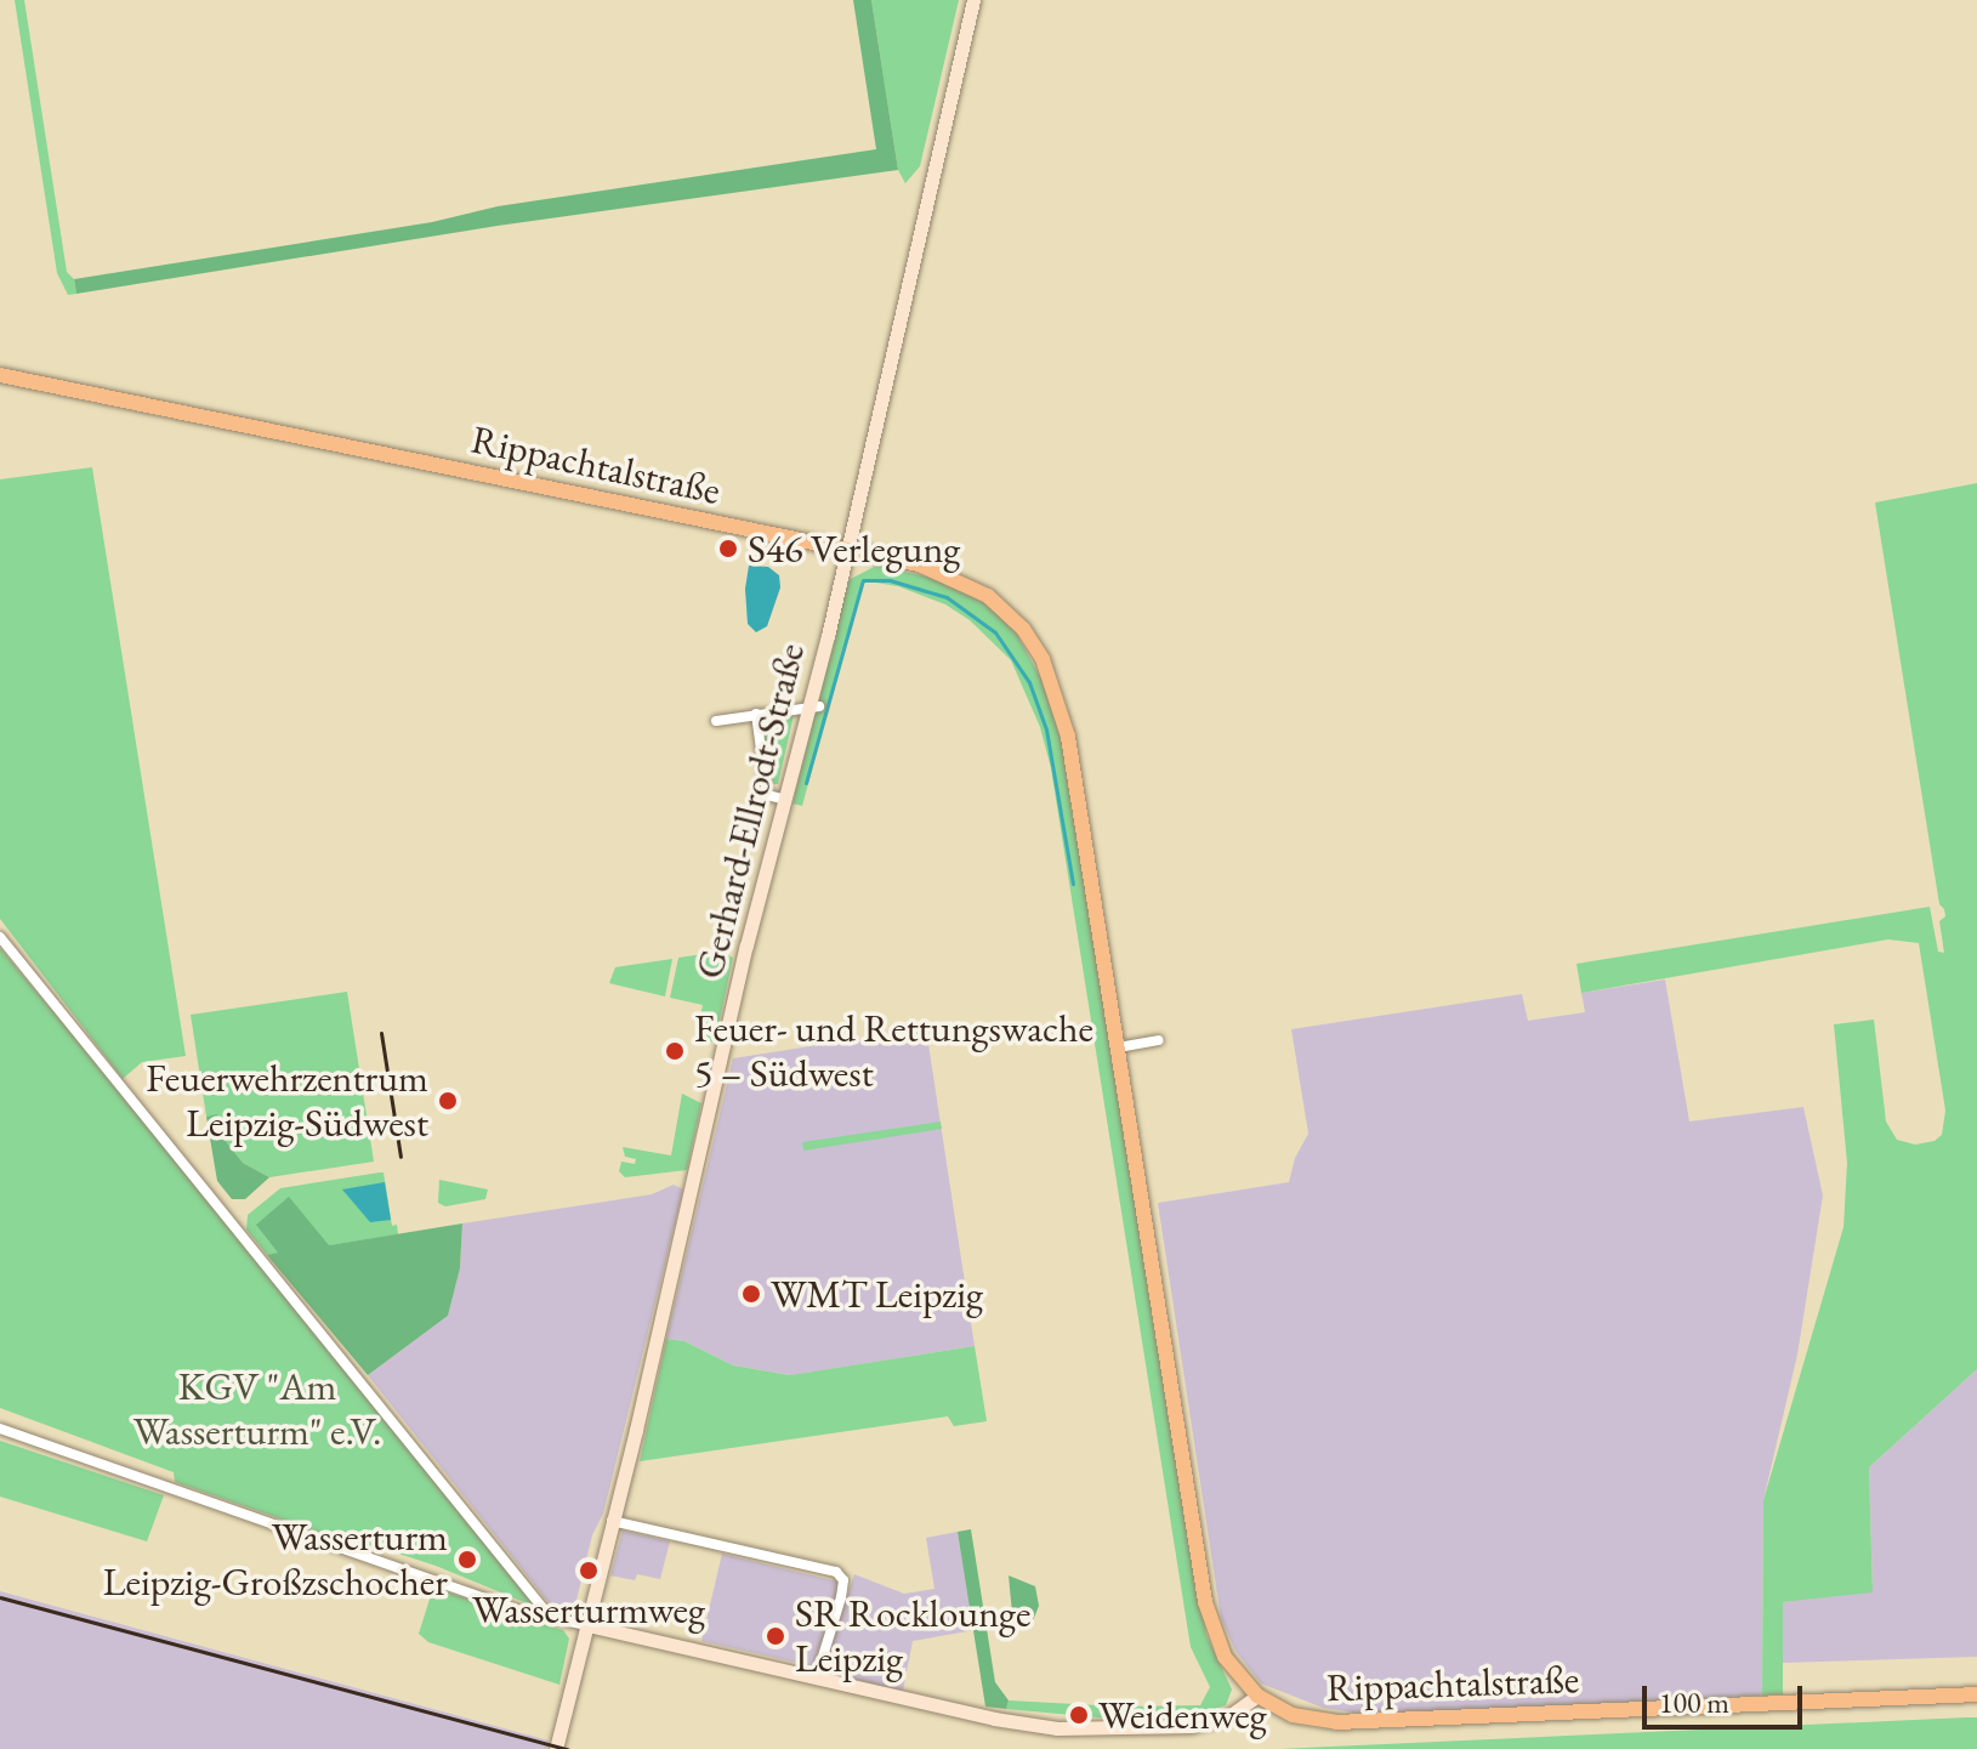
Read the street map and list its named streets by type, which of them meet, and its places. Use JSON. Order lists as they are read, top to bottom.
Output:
{
  "streets": {
    "main road": ["Rippachtalstraße"],
    "street": ["Gerhard-Ellrodt-Straße"]
  },
  "crossings": [
    ["Rippachtalstraße", "Gerhard-Ellrodt-Straße"]
  ],
  "parks": ["KGV \"Am Wasserturm\" e.V."],
  "places": [
    "S46 Verlegung",
    "Feuer- und Rettungswache 5 – Südwest",
    "Feuerwehrzentrum Leipzig-Südwest",
    "WMT Leipzig",
    "Wasserturm Leipzig-Großzschocher",
    "Wasserturmweg",
    "SR Rocklounge Leipzig",
    "Weidenweg"
  ],
  "scale_bar": "100 m"
}
